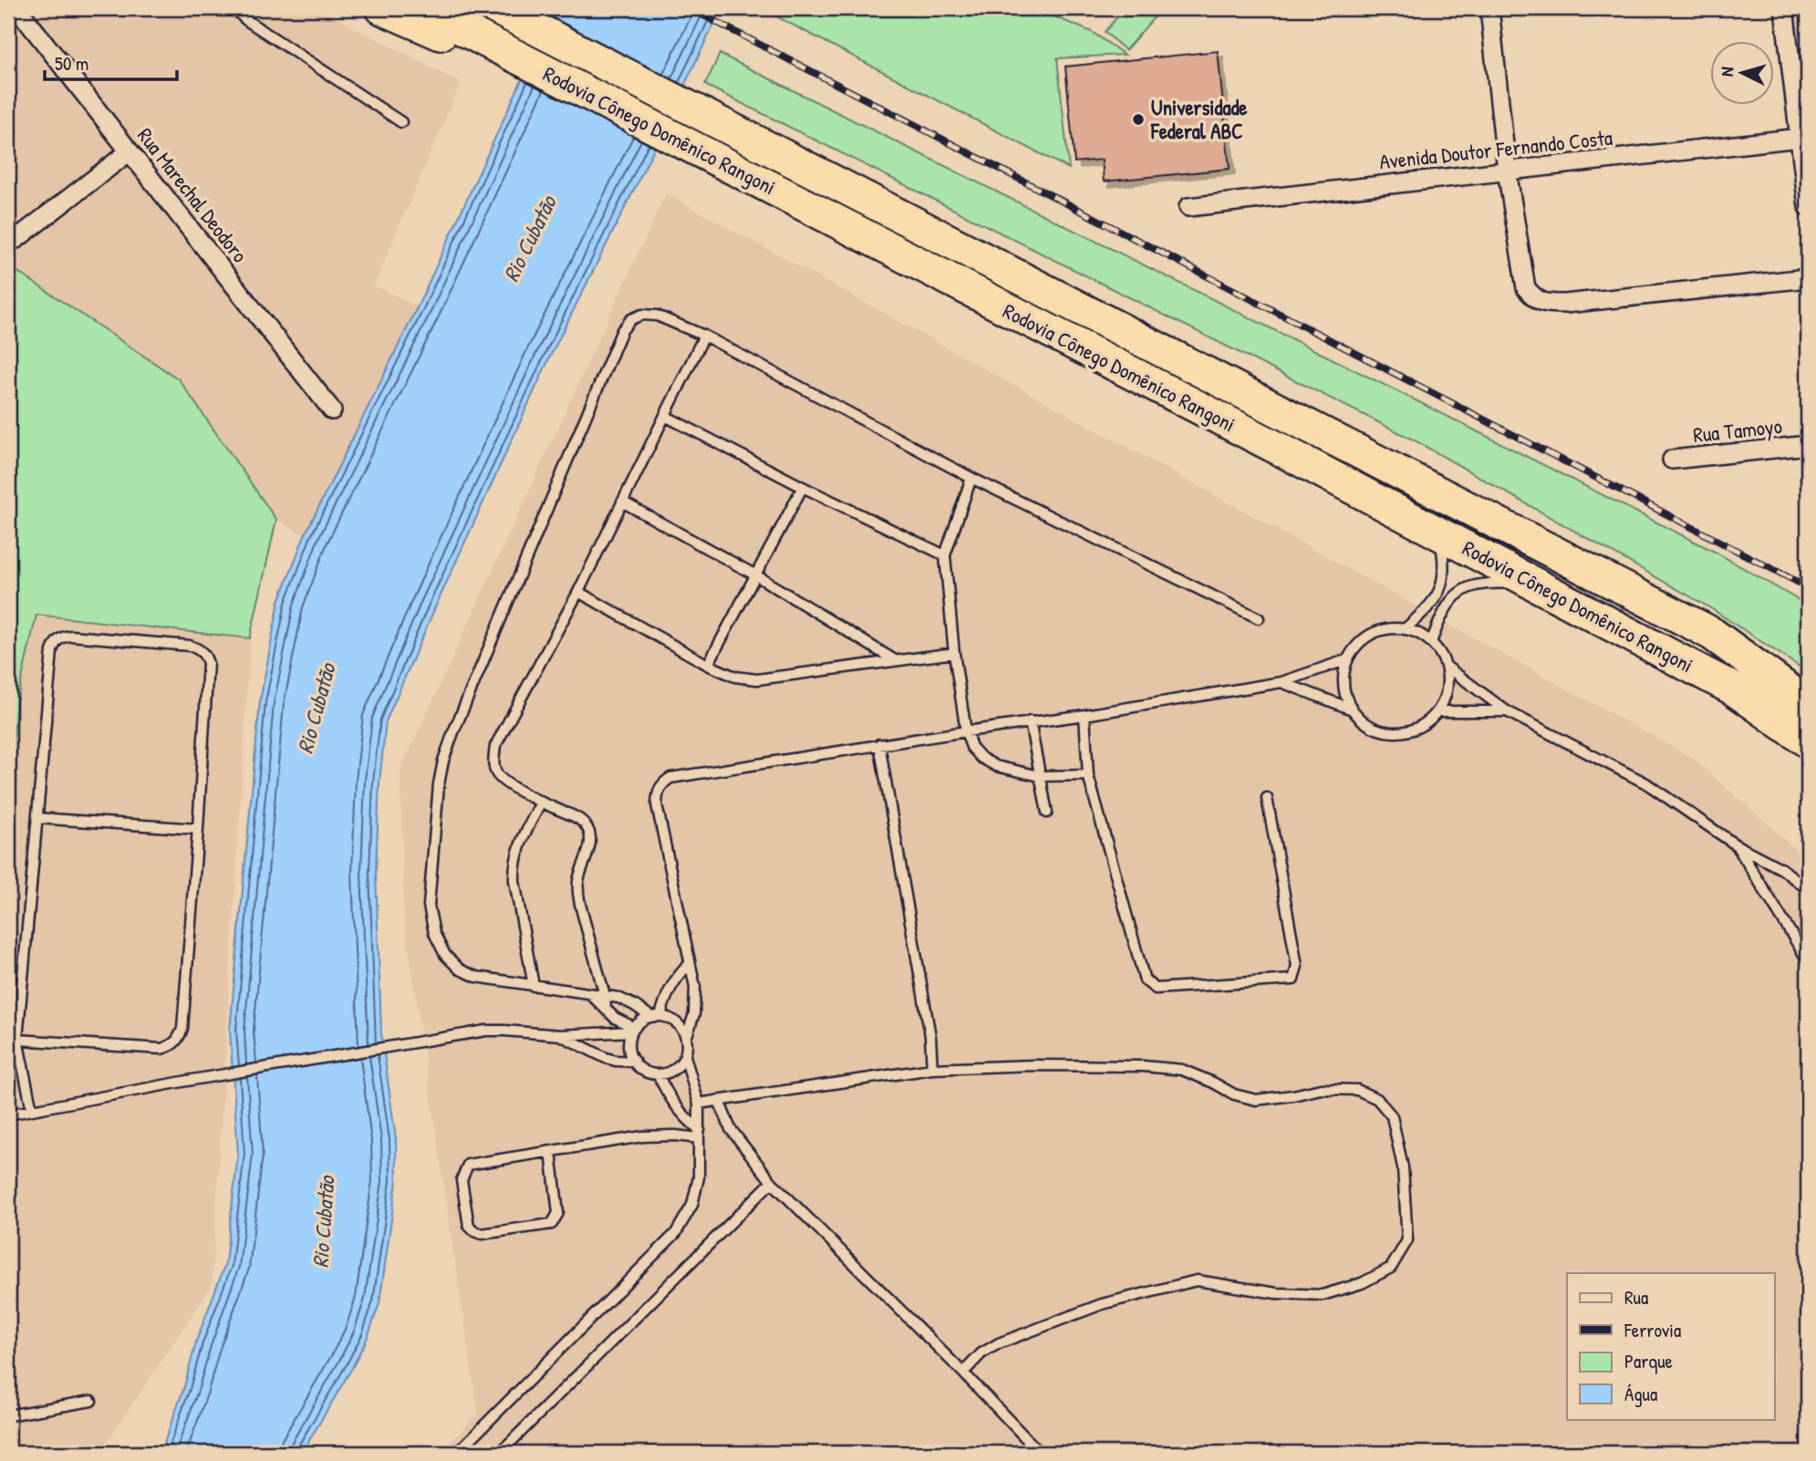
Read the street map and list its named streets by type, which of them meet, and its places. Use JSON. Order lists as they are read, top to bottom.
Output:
{
  "streets": {
    "highway": ["Rodovia Cônego Domênico Rangoni"],
    "street": ["Avenida Doutor Fernando Costa", "Rua Marechal Deodoro", "Rua Tamoyo"]
  },
  "water": ["Rio Cubatão"],
  "places": ["Universidade Federal ABC"],
  "legend": [
    "Rua",
    "Ferrovia",
    "Parque",
    "Água"
  ],
  "scale_bar": "50 m",
  "north": "left"
}
